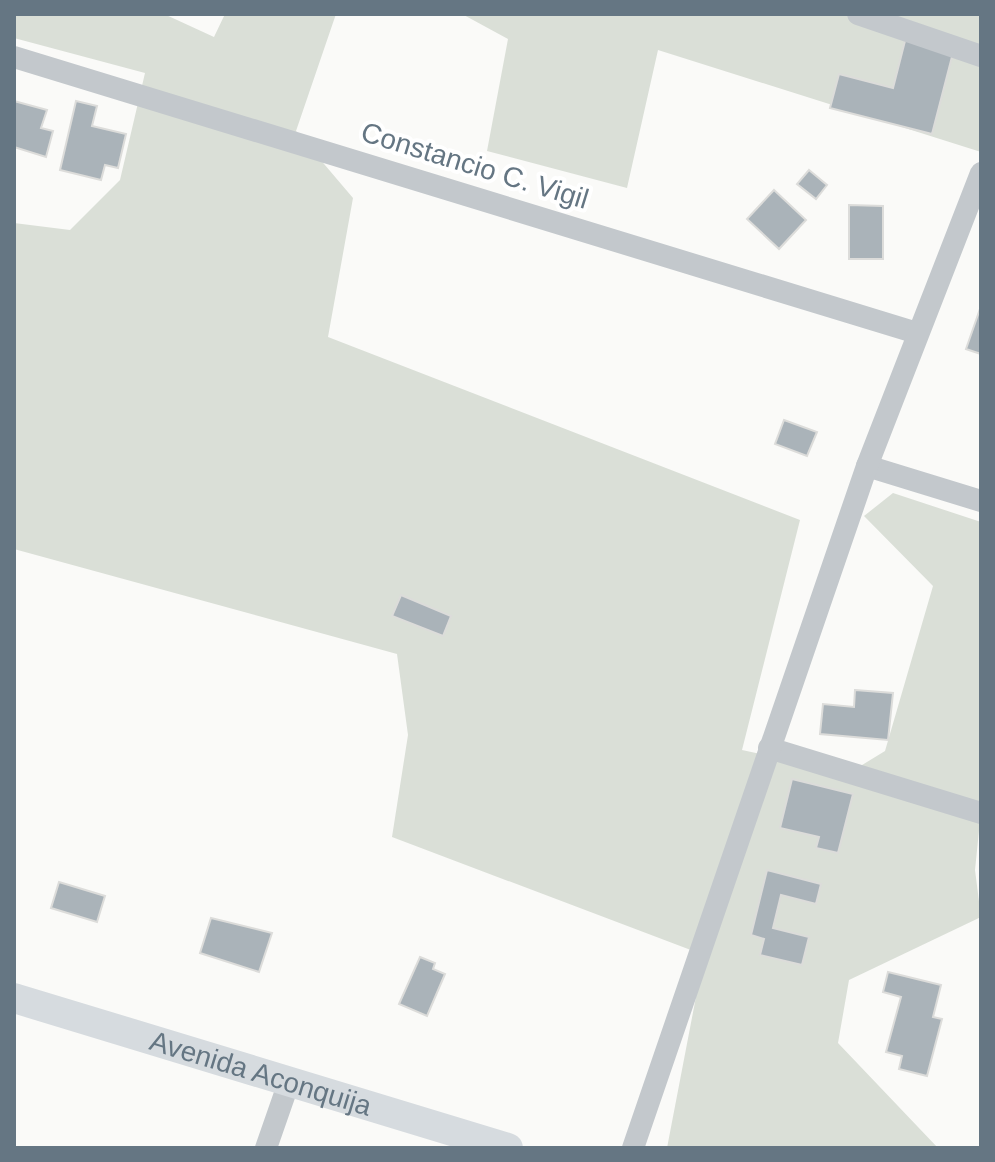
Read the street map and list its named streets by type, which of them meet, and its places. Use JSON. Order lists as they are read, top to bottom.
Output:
{
  "streets": {
    "main road": ["Avenida Aconquija"],
    "street": ["Constancio C. Vigil"]
  }
}
